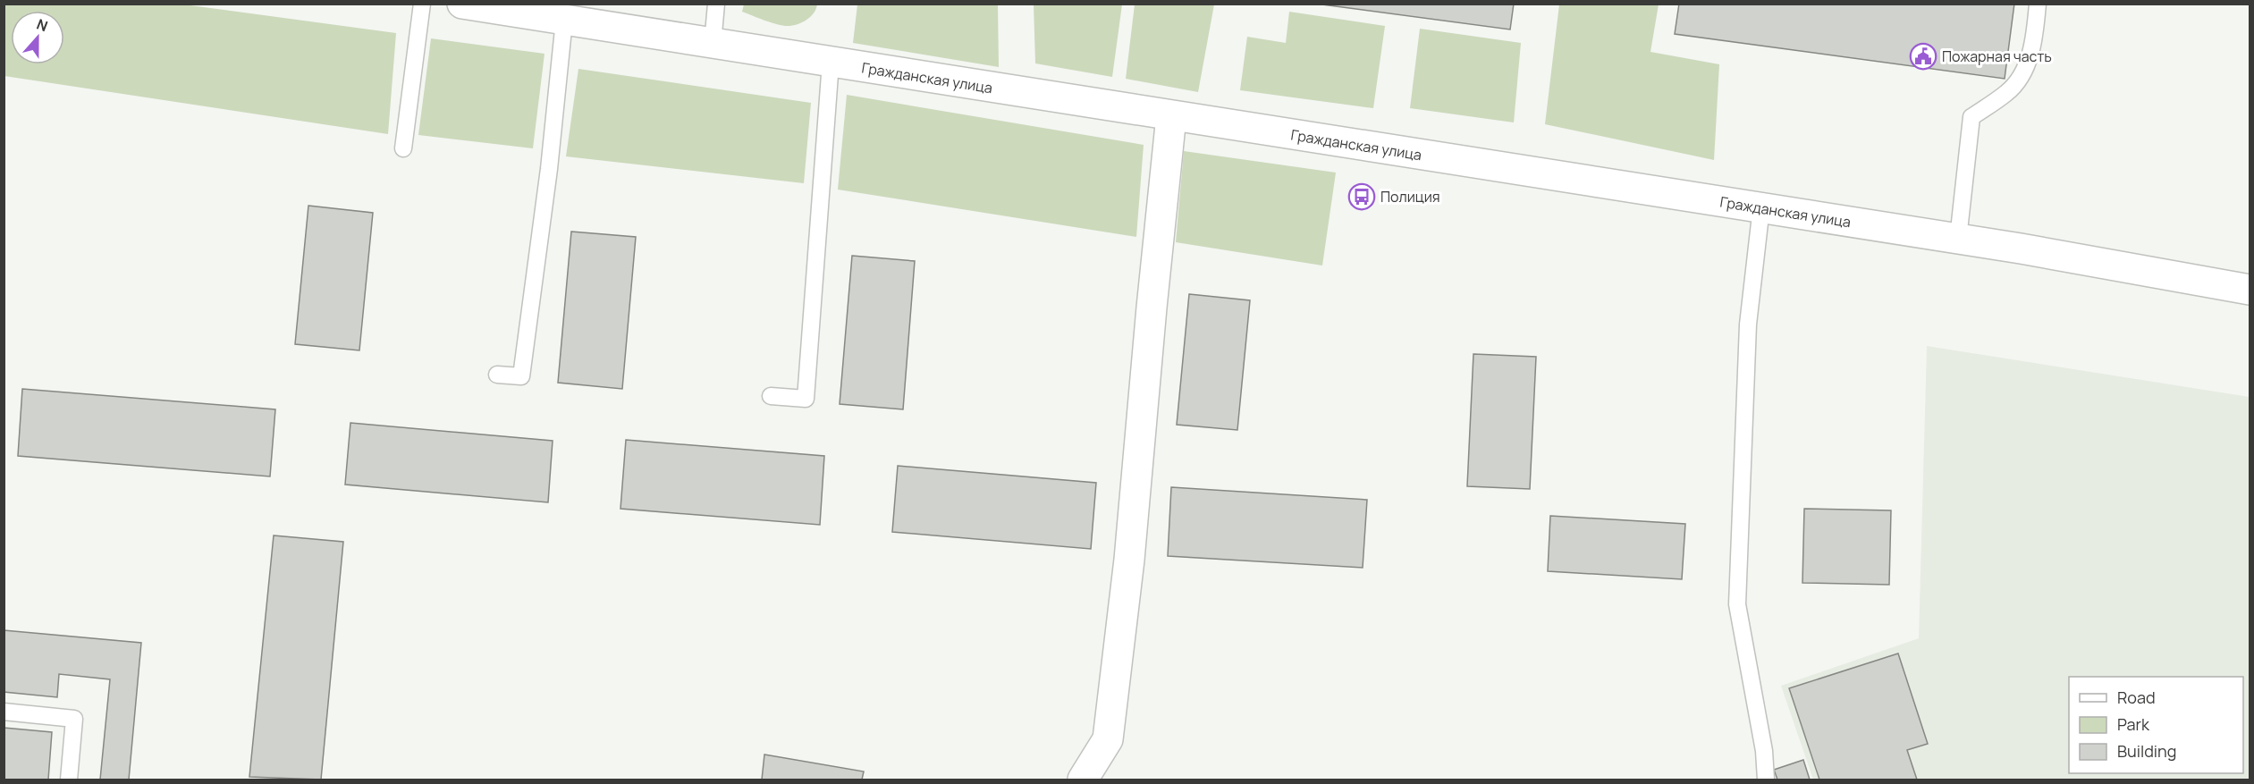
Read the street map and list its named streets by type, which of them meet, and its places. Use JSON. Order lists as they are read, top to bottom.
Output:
{
  "streets": {
    "main road": ["Гражданская улица"]
  },
  "places": {
    "public building": ["Пожарная часть"],
    "bus stop": ["Полиция"]
  },
  "legend": ["Road", "Park", "Building"],
  "north": "top"
}
